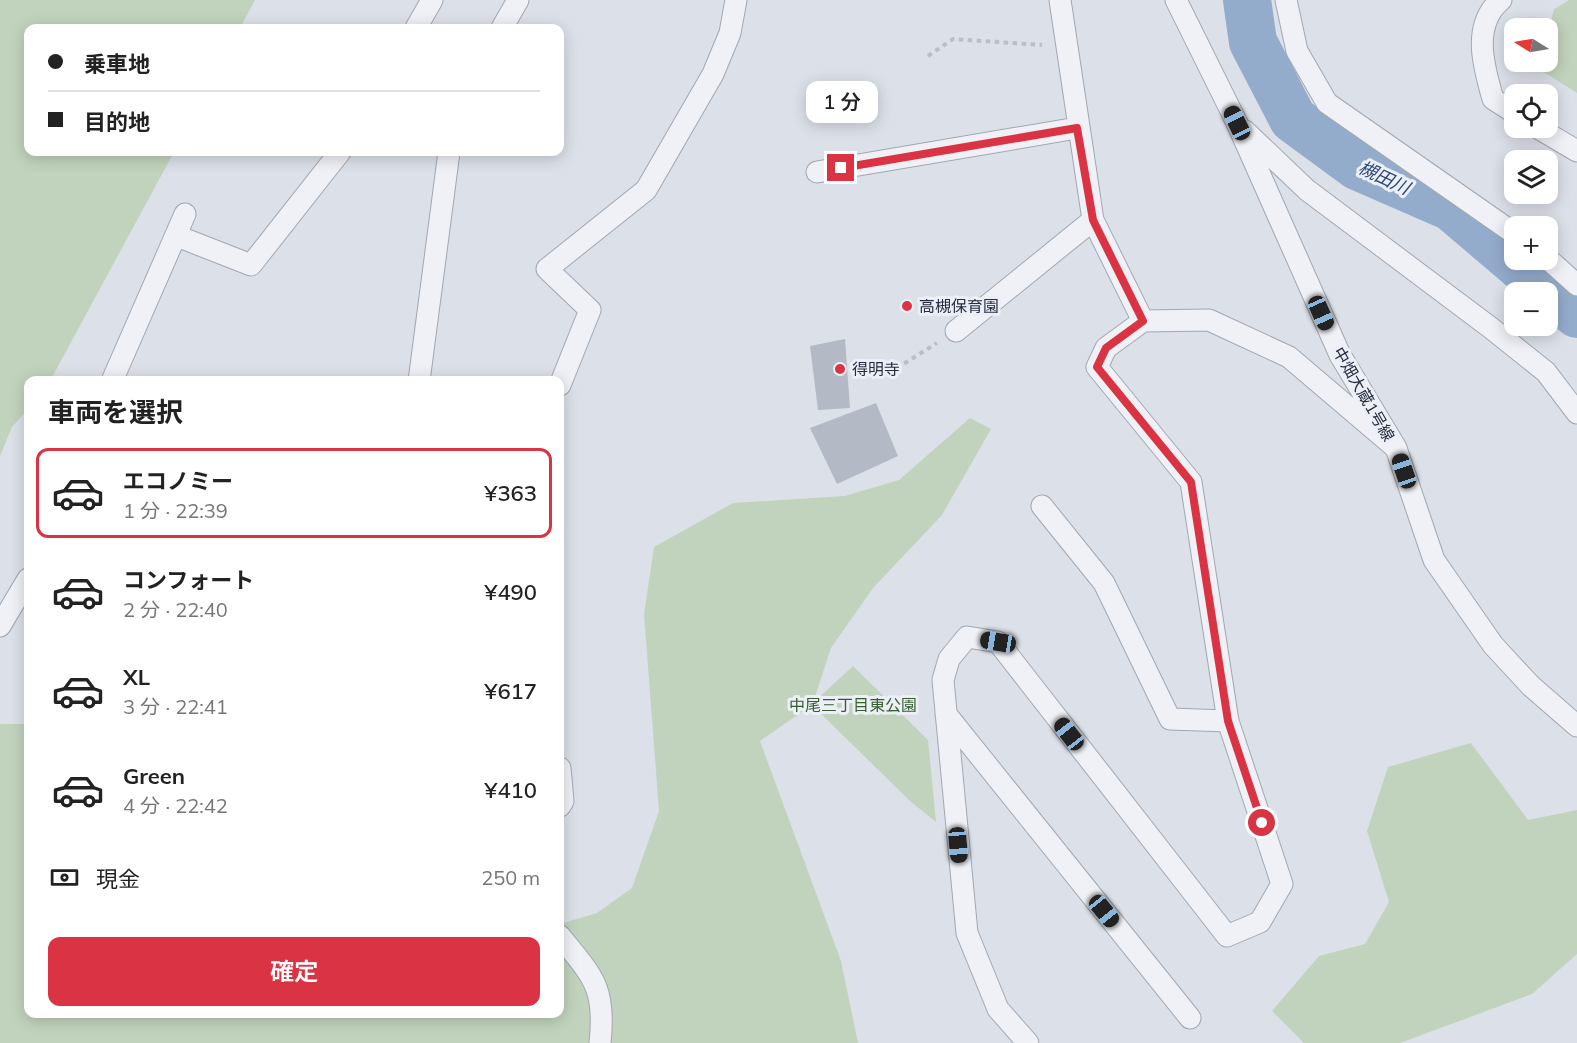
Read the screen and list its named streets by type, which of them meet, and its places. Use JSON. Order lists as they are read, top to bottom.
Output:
{
  "streets": {
    "street": ["中畑大蔵1号線"]
  },
  "water": ["槻田川"],
  "parks": ["中尾三丁目東公園"],
  "places": ["高槻保育園", "得明寺"],
  "north": "left",
  "page": {
    "map_buttons": ["+", "−"],
    "banner": ["乗車地", "目的地"],
    "bubble": "1 分",
    "heading": "車両を選択",
    "list": [
      {
        "name": "エコノミー",
        "note": "1 分 · 22:39",
        "value": "¥363"
      },
      {
        "name": "コンフォート",
        "note": "2 分 · 22:40",
        "value": "¥490"
      },
      {
        "name": "XL",
        "note": "3 分 · 22:41",
        "value": "¥617"
      },
      {
        "name": "Green",
        "note": "4 分 · 22:42",
        "value": "¥410"
      }
    ],
    "pay": ["現金", "250 m"],
    "buttons": "確定"
  }
}
